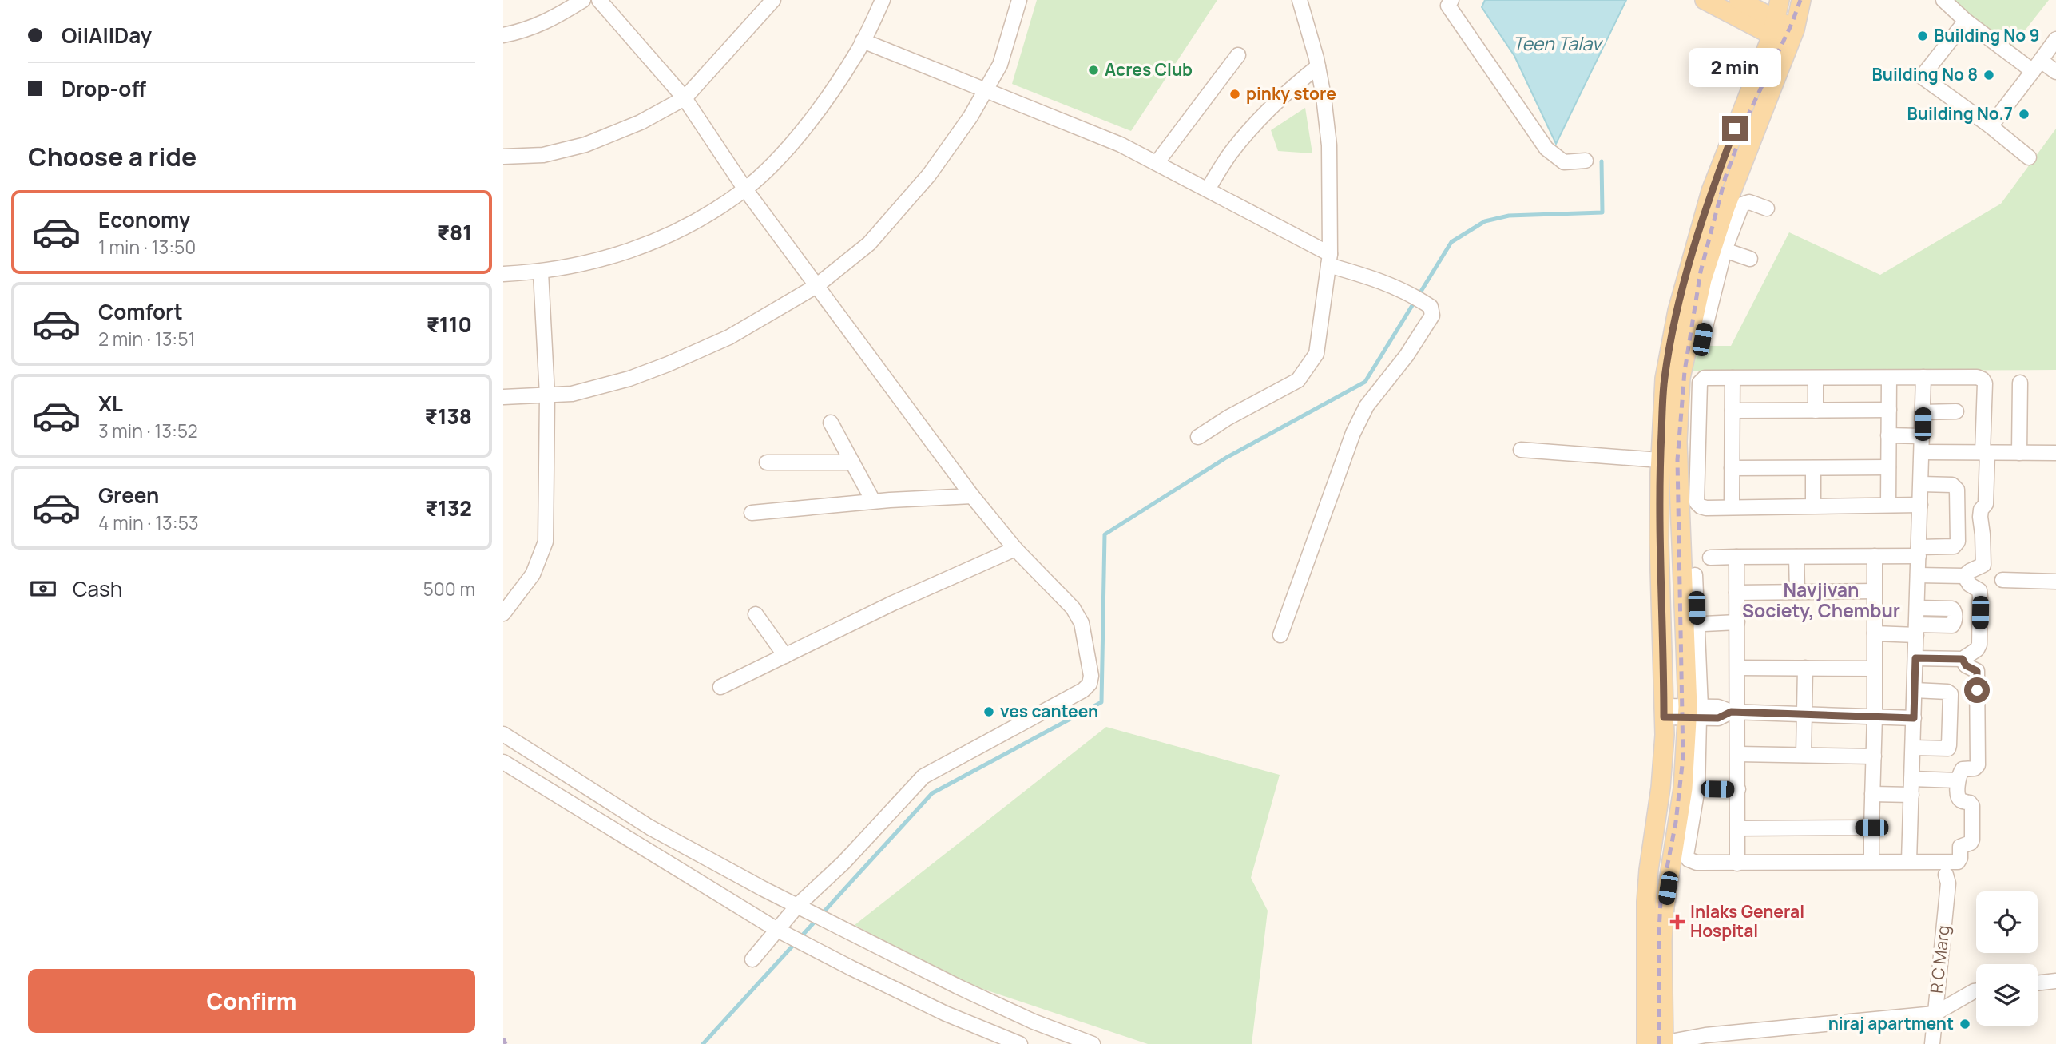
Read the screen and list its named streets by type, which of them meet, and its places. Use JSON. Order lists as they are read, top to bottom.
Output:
{
  "streets": {
    "street": ["R C Marg"]
  },
  "districts": ["Navjivan Society, Chembur"],
  "water": ["Teen Talav"],
  "places": {
    "other": [
      "Building No 9",
      "Acres Club",
      "Building No 8",
      "pinky store",
      "Building No.7",
      "ves canteen",
      "niraj apartment"
    ],
    "health": ["Inlaks General Hospital"]
  },
  "page": {
    "banner": ["OilAllDay", "Drop-off"],
    "bubble": "2 min",
    "heading": "Choose a ride",
    "list": [
      {
        "name": "Economy",
        "note": "1 min · 13:50",
        "value": "₹81"
      },
      {
        "name": "Comfort",
        "note": "2 min · 13:51",
        "value": "₹110"
      },
      {
        "name": "XL",
        "note": "3 min · 13:52",
        "value": "₹138"
      },
      {
        "name": "Green",
        "note": "4 min · 13:53",
        "value": "₹132"
      }
    ],
    "pay": ["Cash", "500 m"],
    "buttons": "Confirm"
  }
}
